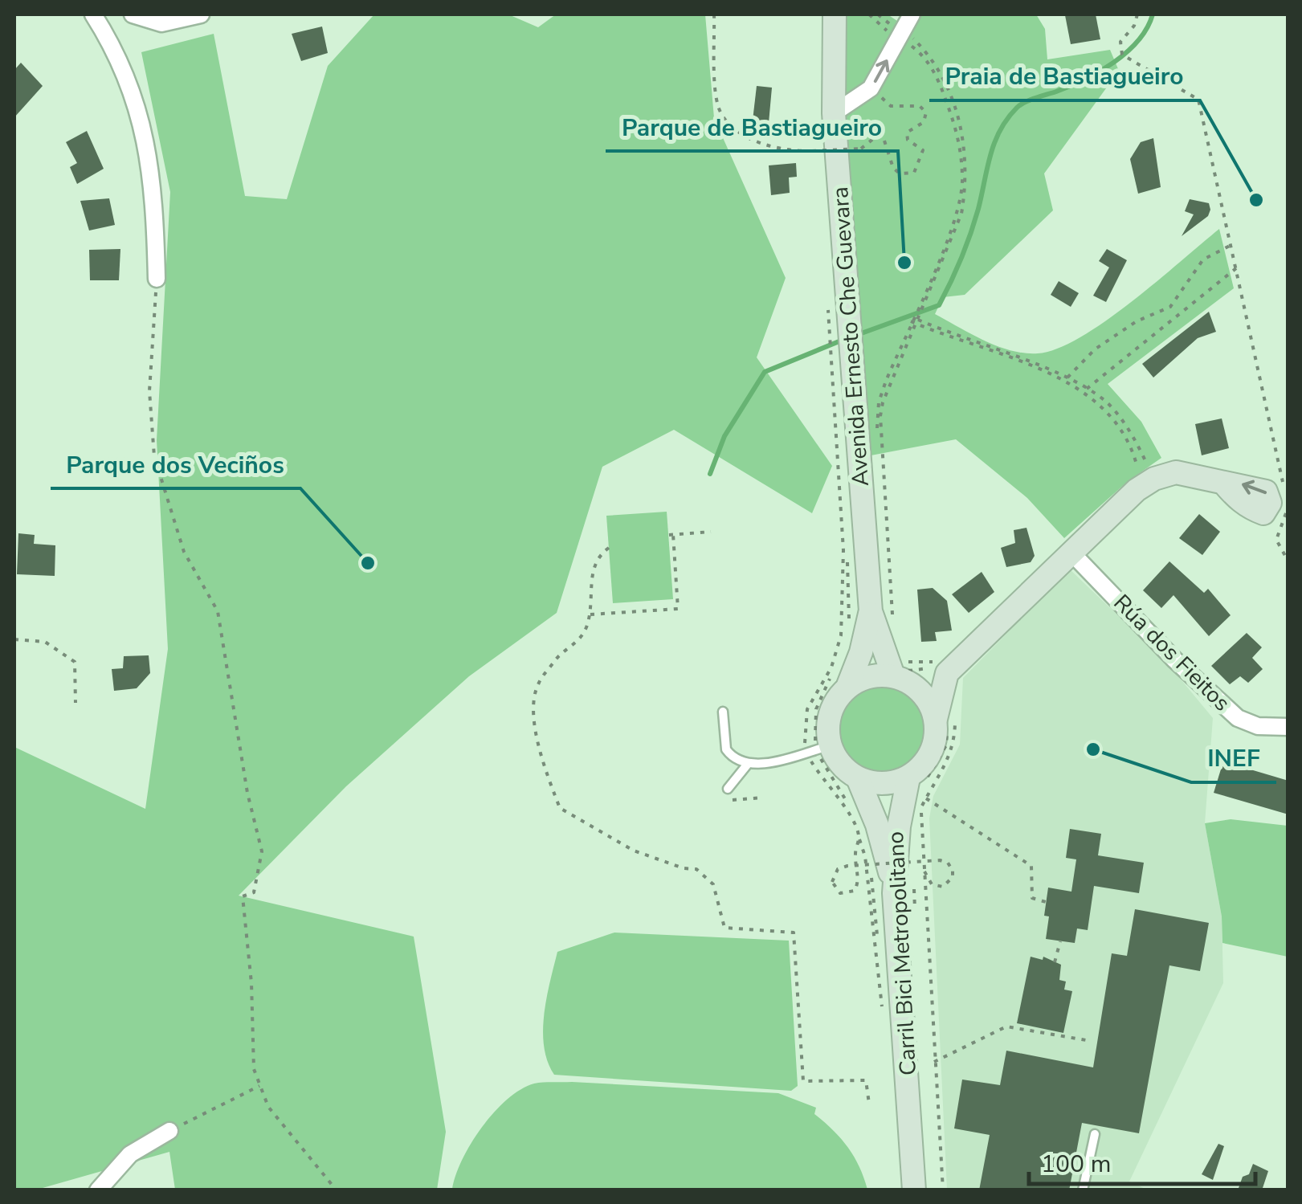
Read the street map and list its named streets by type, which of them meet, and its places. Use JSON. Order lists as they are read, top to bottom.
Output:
{
  "streets": {
    "main road": ["Avenida Ernesto Che Guevara"],
    "street": ["Rúa dos Fieitos"],
    "path": ["Carril Bici Metropolitano"]
  },
  "places": [
    "Praia de Bastiagueiro",
    "Parque de Bastiagueiro",
    "Parque dos Veciños",
    "INEF"
  ],
  "scale_bar": "100 m"
}
